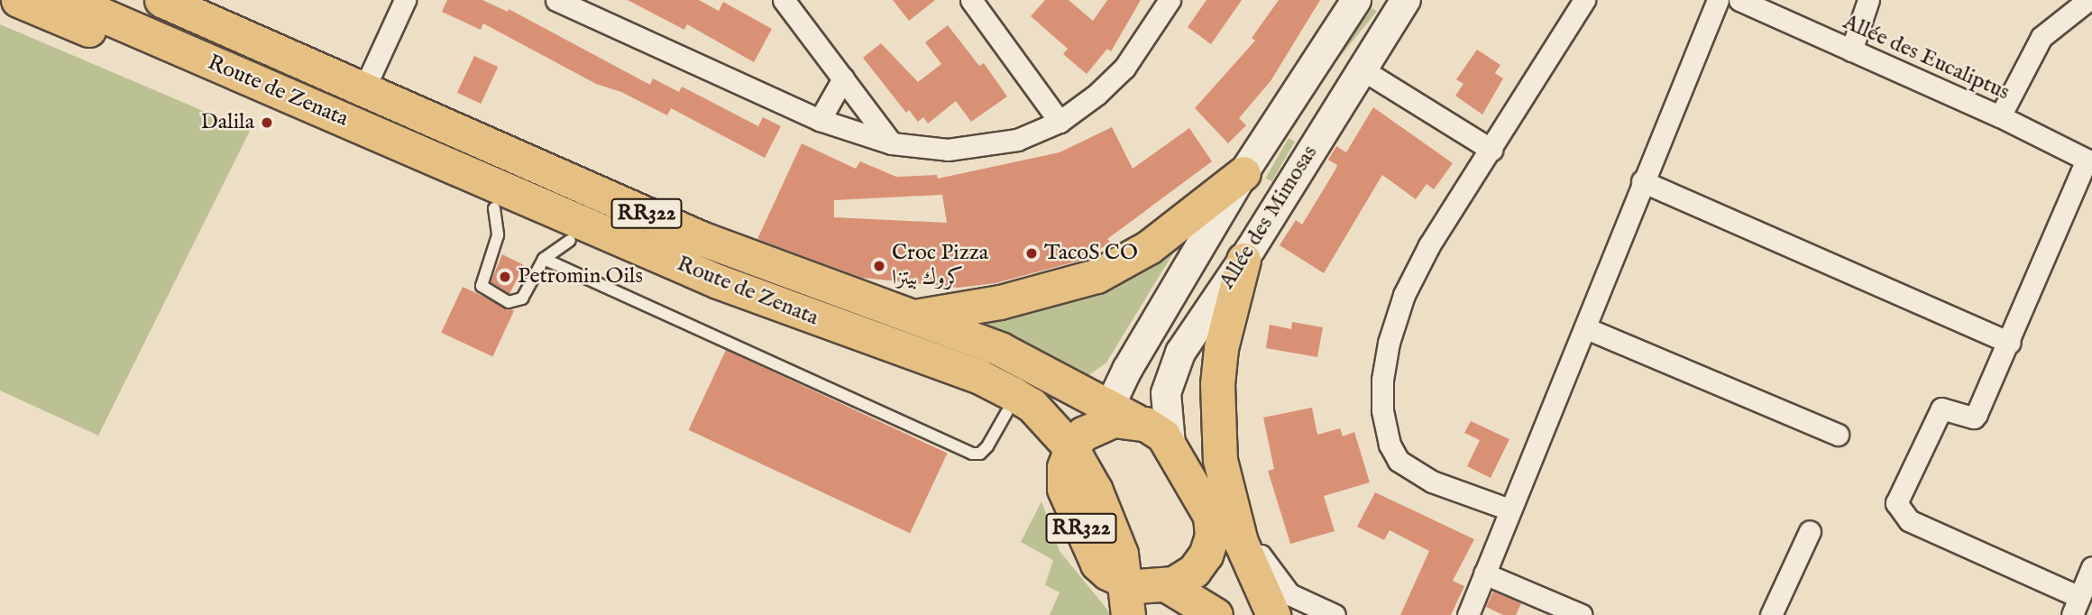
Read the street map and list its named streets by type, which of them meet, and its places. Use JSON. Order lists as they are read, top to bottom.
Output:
{
  "streets": {
    "main road": ["Route de Zenata", "RR322", "Allée des Mimosas"],
    "street": ["Allée des Eucaliptus"]
  },
  "crossings": [
    ["Route de Zenata", "RR322"],
    ["Route de Zenata", "Allée des Mimosas"],
    ["RR322", "Allée des Mimosas"]
  ],
  "places": [
    "Dalila",
    "TacoS CO",
    "Croc Pizza كروك بيتزا",
    "Petromin Oils"
  ]
}
